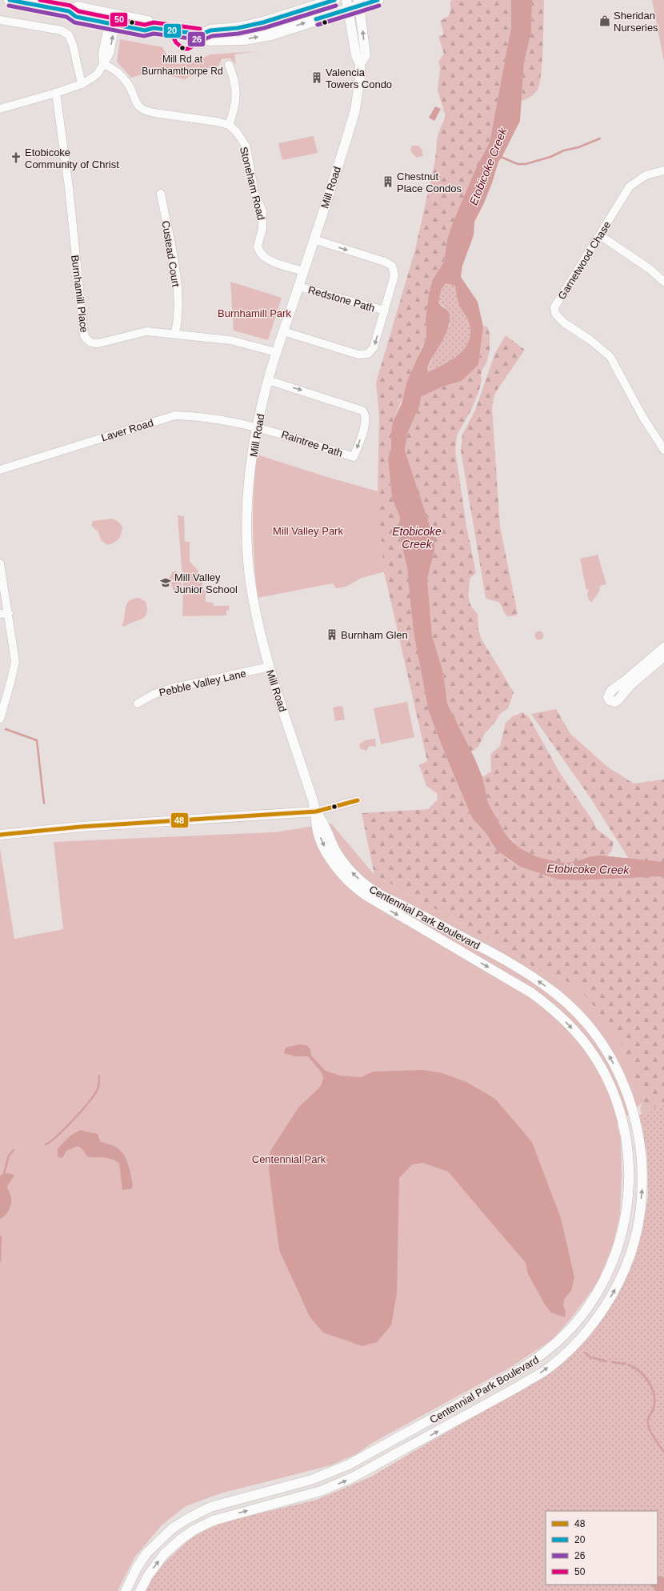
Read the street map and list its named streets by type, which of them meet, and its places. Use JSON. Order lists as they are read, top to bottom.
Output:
{
  "streets": {
    "street": [
      "Stoneham Road",
      "Mill Road",
      "Custead Court",
      "Garnetwood Chase",
      "Burnhamill Place",
      "Redstone Path",
      "Laver Road",
      "Raintree Path",
      "Pebble Valley Lane",
      "Centennial Park Boulevard"
    ]
  },
  "crossings": [
    ["Stoneham Road", "Mill Road"],
    ["Mill Road", "Burnhamill Place"],
    ["Mill Road", "Redstone Path"],
    ["Mill Road", "Laver Road"],
    ["Mill Road", "Raintree Path"],
    ["Mill Road", "Pebble Valley Lane"],
    ["Mill Road", "Centennial Park Boulevard"],
    ["Custead Court", "Burnhamill Place"],
    ["Laver Road", "Raintree Path"]
  ],
  "water": ["Etobicoke Creek"],
  "parks": ["Burnhamill Park", "Mill Valley Park", "Centennial Park"],
  "places": {
    "shop": ["Sheridan Nurseries"],
    "other": ["Mill Rd at Burnhamthorpe Rd"],
    "building": ["Valencia Towers Condo", "Chestnut Place Condos", "Burnham Glen"],
    "church": ["Etobicoke Community of Christ"],
    "school or university": ["Mill Valley Junior School"]
  },
  "lines": [
    "transit line 20",
    "transit line 50",
    "transit line 26",
    "transit line 48"
  ],
  "legend": [
    "48",
    "20",
    "26",
    "50"
  ]
}
